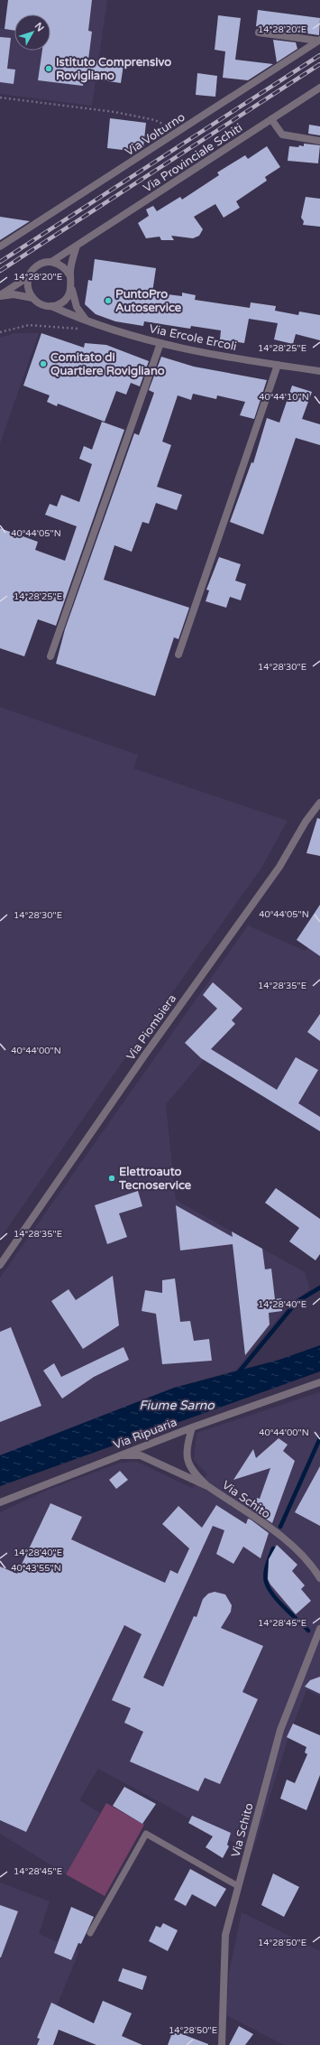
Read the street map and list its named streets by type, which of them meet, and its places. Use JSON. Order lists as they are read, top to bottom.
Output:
{
  "streets": {
    "street": [
      "Via Volturno",
      "Via Provinciale Schiti",
      "Via Ercole Ercoli",
      "Via Piombiera",
      "Via Ripuaria",
      "Via Schito"
    ]
  },
  "crossings": [
    ["Via Provinciale Schiti", "Via Ercole Ercoli"],
    ["Via Ripuaria", "Via Schito"]
  ],
  "water": ["Fiume Sarno"],
  "places": [
    "Istituto Comprensivo Rovigliano",
    "PuntoPro Autoservice",
    "Comitato di Quartiere Rovigliano",
    "Elettroauto Tecnoservice"
  ],
  "north": "top right",
  "coordinates": [
    "14°28'20\"E",
    "14°28'25\"E",
    "40°44'10\"N",
    "40°44'05\"N",
    "14°28'30\"E",
    "14°28'35\"E",
    "40°44'00\"N",
    "14°28'40\"E",
    "40°43'55\"N",
    "14°28'45\"E",
    "14°28'50\"E"
  ]
}
